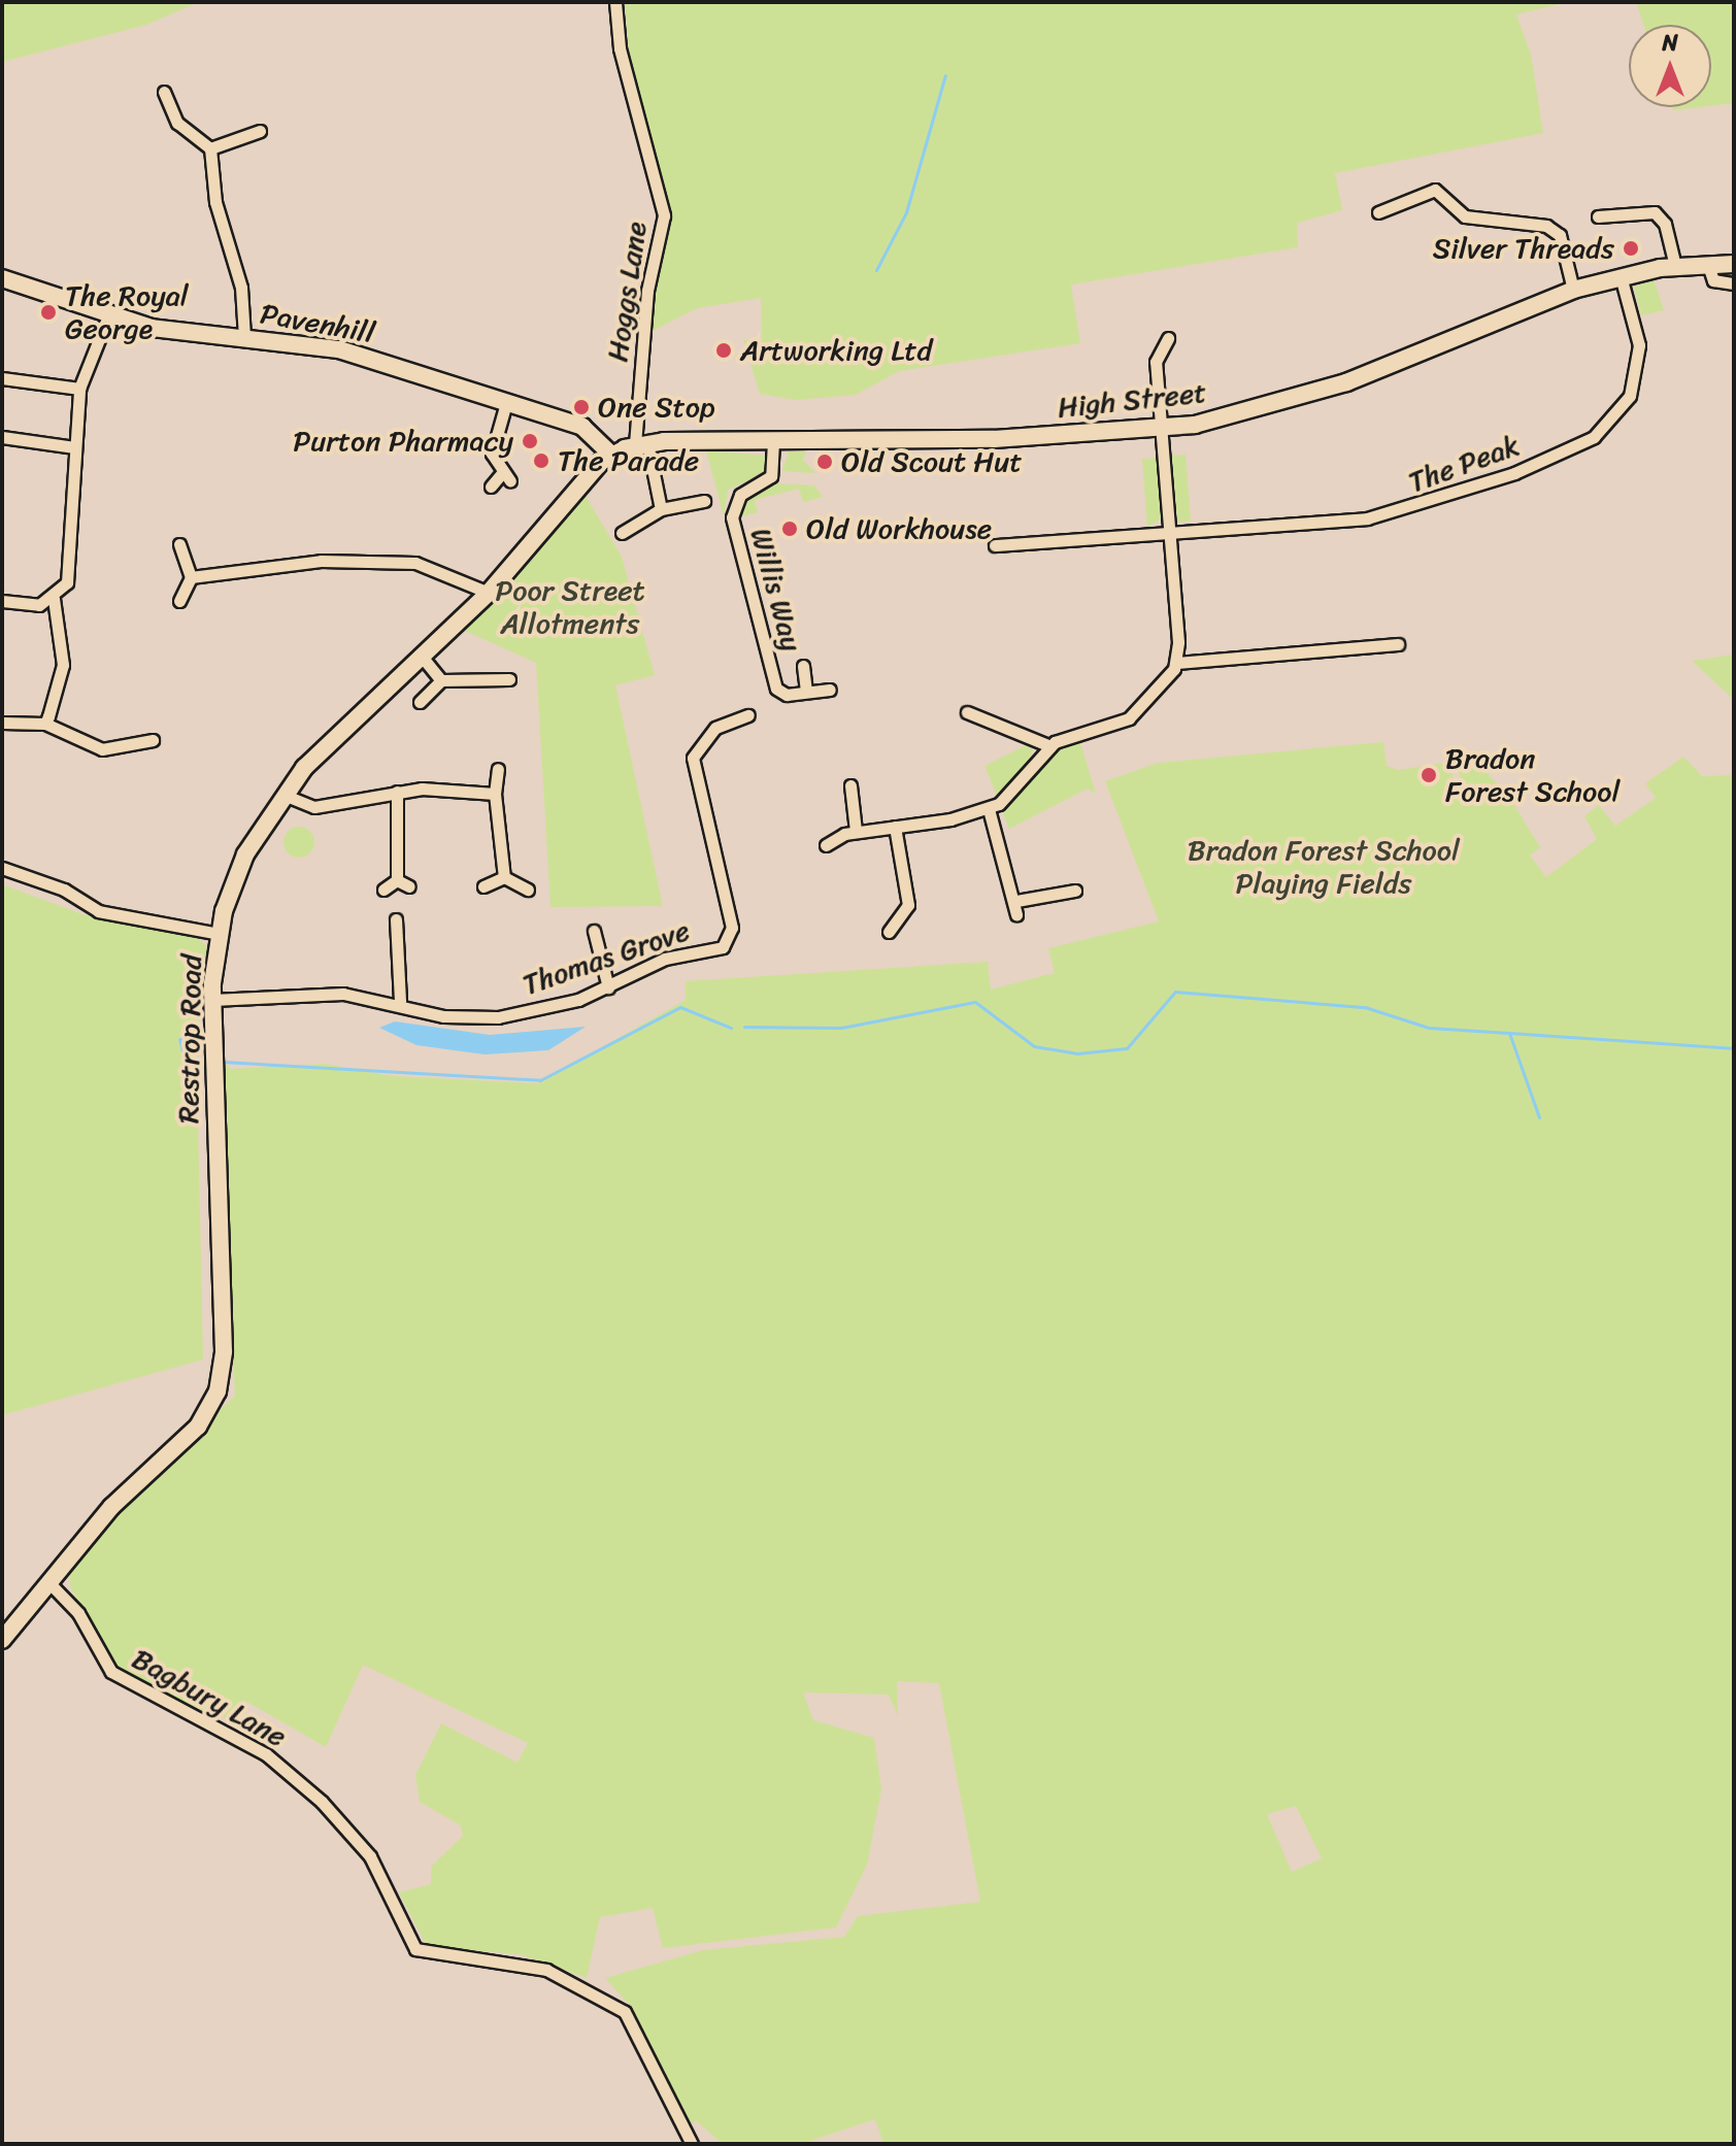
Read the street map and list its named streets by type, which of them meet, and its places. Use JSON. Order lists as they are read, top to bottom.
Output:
{
  "streets": {
    "street": [
      "Hoggs Lane",
      "Pavenhill",
      "High Street",
      "The Peak",
      "Willis Way",
      "Thomas Grove",
      "Restrop Road",
      "Bagbury Lane"
    ]
  },
  "crossings": [
    ["Hoggs Lane", "High Street"],
    ["Pavenhill", "High Street"],
    ["Pavenhill", "Restrop Road"],
    ["High Street", "The Peak"],
    ["High Street", "Willis Way"],
    ["High Street", "Restrop Road"],
    ["Thomas Grove", "Restrop Road"],
    ["Restrop Road", "Bagbury Lane"]
  ],
  "parks": ["Poor Street Allotments", "Bradon Forest School Playing Fields"],
  "places": [
    "Silver Threads",
    "The Royal George",
    "Artworking Ltd",
    "One Stop",
    "Purton Pharmacy",
    "The Parade",
    "Old Scout Hut",
    "Old Workhouse",
    "Bradon Forest School"
  ],
  "north": "top"
}
